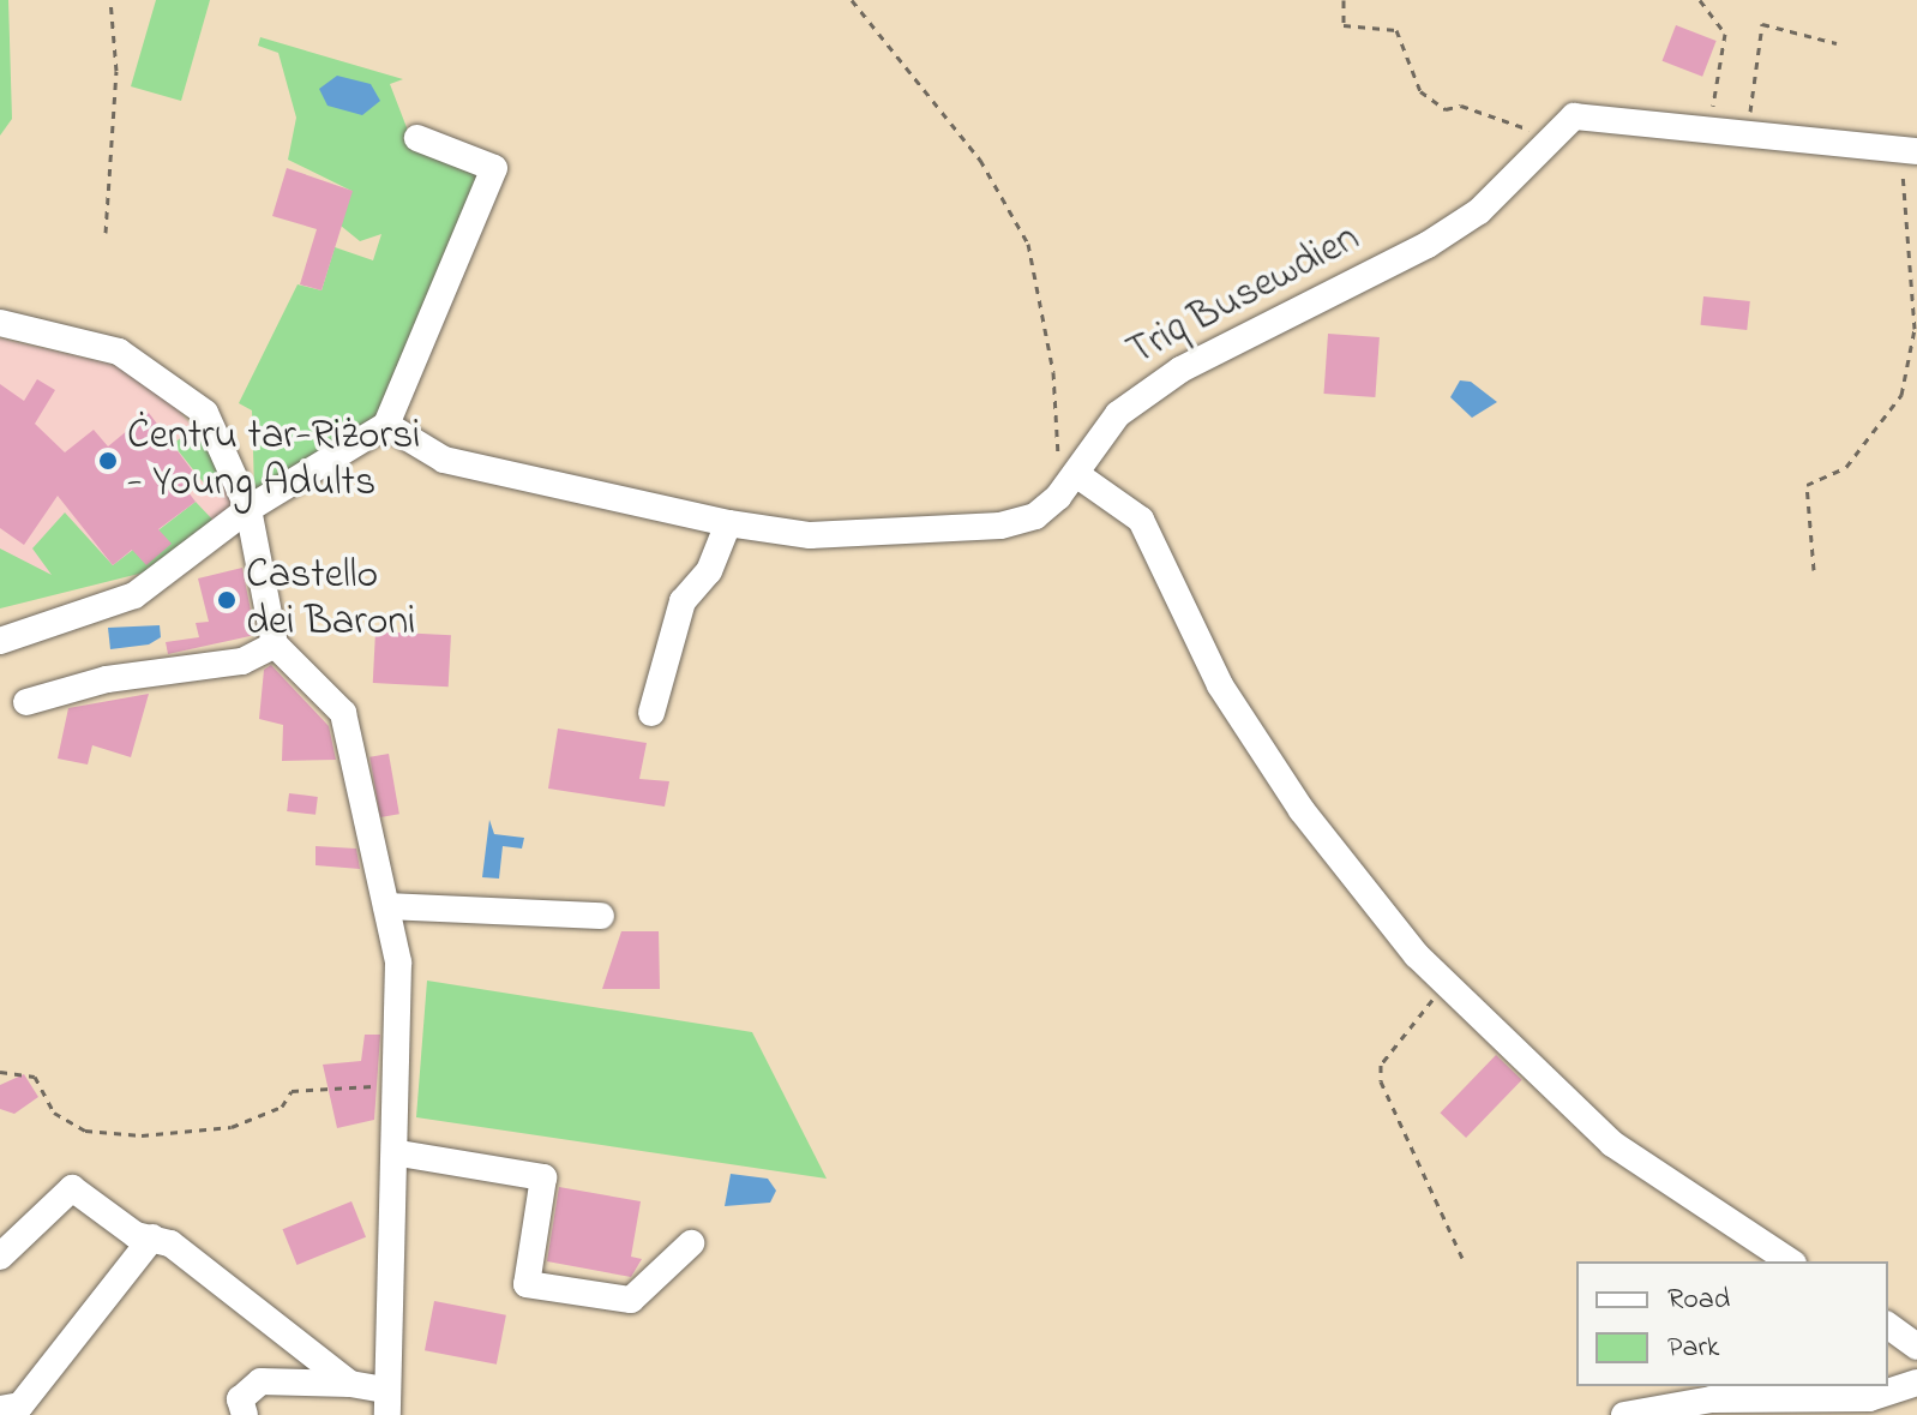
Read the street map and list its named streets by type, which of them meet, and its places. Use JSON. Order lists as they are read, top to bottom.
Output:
{
  "streets": {
    "street": ["Triq Busewdien"]
  },
  "places": ["Ċentru tar-Riżorsi - Young Adults", "Castello dei Baroni"],
  "legend": ["Road", "Park"]
}
